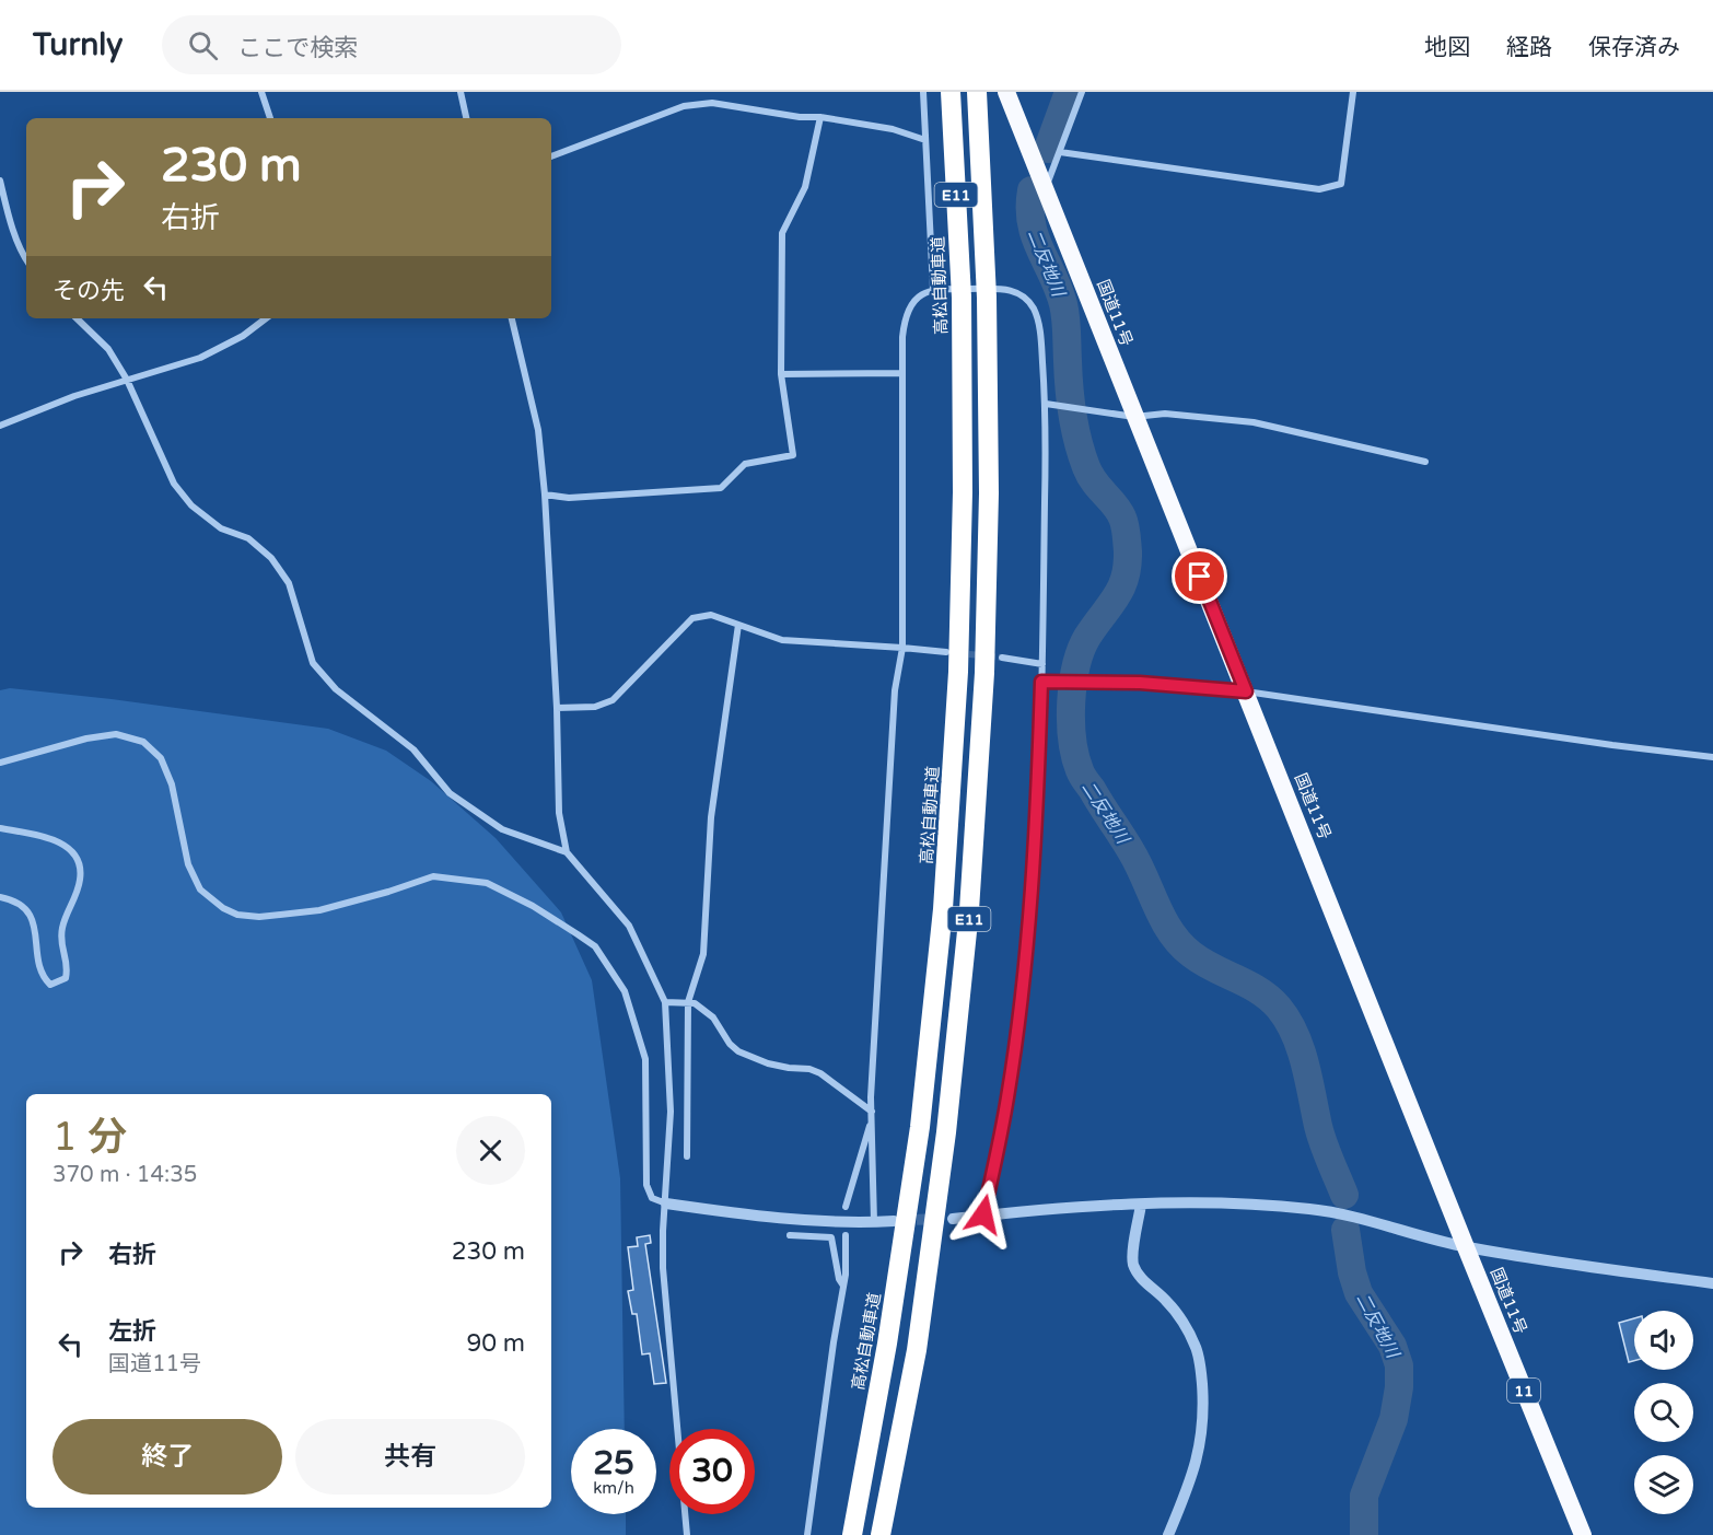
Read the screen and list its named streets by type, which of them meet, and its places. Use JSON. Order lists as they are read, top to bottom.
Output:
{
  "streets": {
    "highway": [
      "E11",
      "高松自動車道",
      "国道11号",
      "11"
    ]
  },
  "water": ["二反地川"],
  "page": {
    "header": "Turnly",
    "search": "ここで検索",
    "nav": ["地図", "経路", "保存済み"],
    "turn": ["230 m", "右折"],
    "then": "その先",
    "heading": ["1 分", "370 m · 14:35"],
    "list": [
      {
        "name": "右折",
        "value": "230 m"
      },
      {
        "name": "左折",
        "note": "国道11号",
        "value": "90 m"
      }
    ],
    "buttons": ["終了", "共有"],
    "speed": "25 km/h",
    "limit": "30"
  }
}
